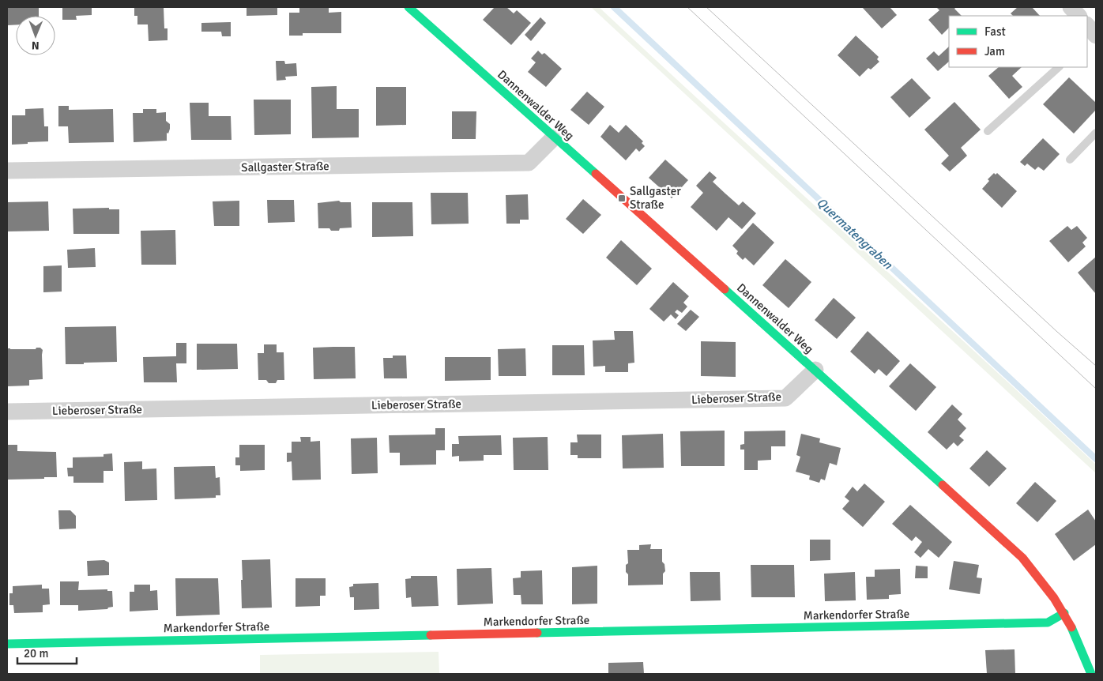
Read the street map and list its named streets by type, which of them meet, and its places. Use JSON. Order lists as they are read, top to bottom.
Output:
{
  "streets": {
    "street": [
      "Dannenwalder Weg",
      "Sallgaster Straße",
      "Lieberoser Straße",
      "Markendorfer Straße"
    ]
  },
  "crossings": [
    ["Dannenwalder Weg", "Sallgaster Straße"],
    ["Dannenwalder Weg", "Lieberoser Straße"],
    ["Dannenwalder Weg", "Markendorfer Straße"]
  ],
  "water": ["Quermatengraben"],
  "places": {
    "transit": ["Sallgaster Straße"]
  },
  "legend": ["Fast", "Jam"],
  "scale_bar": "20 m",
  "north": "bottom"
}
